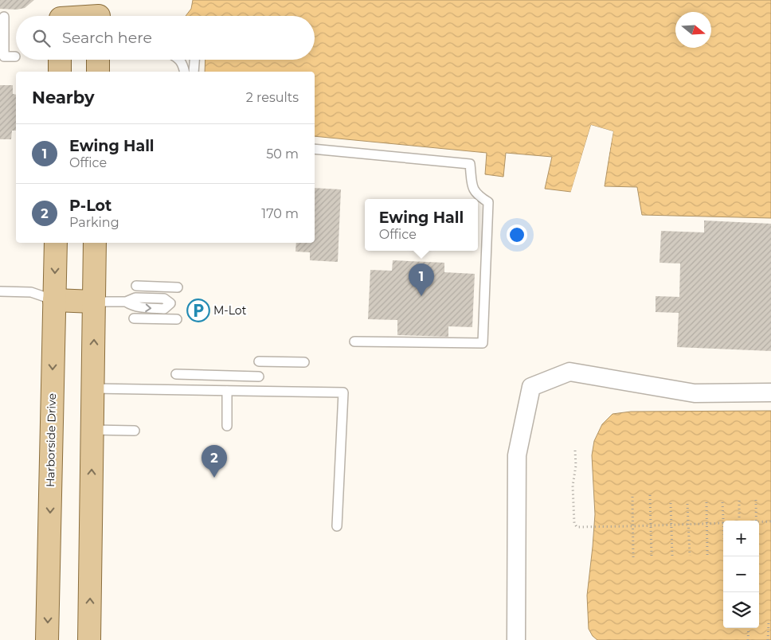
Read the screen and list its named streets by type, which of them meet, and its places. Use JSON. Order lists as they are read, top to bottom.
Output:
{
  "streets": {
    "main road": ["Harborside Drive"]
  },
  "places": {
    "parking": ["M-Lot"]
  },
  "north": "right",
  "page": {
    "search": "Search here",
    "heading": ["Nearby", "2 results"],
    "list": [
      {
        "mark": "1",
        "name": "Ewing Hall",
        "note": "Office",
        "value": "50 m"
      },
      {
        "mark": "2",
        "name": "P-Lot",
        "note": "Parking",
        "value": "170 m"
      }
    ],
    "popup": ["Ewing Hall", "Office"],
    "pins": ["1", "2"],
    "map_buttons": ["+", "−"]
  }
}
